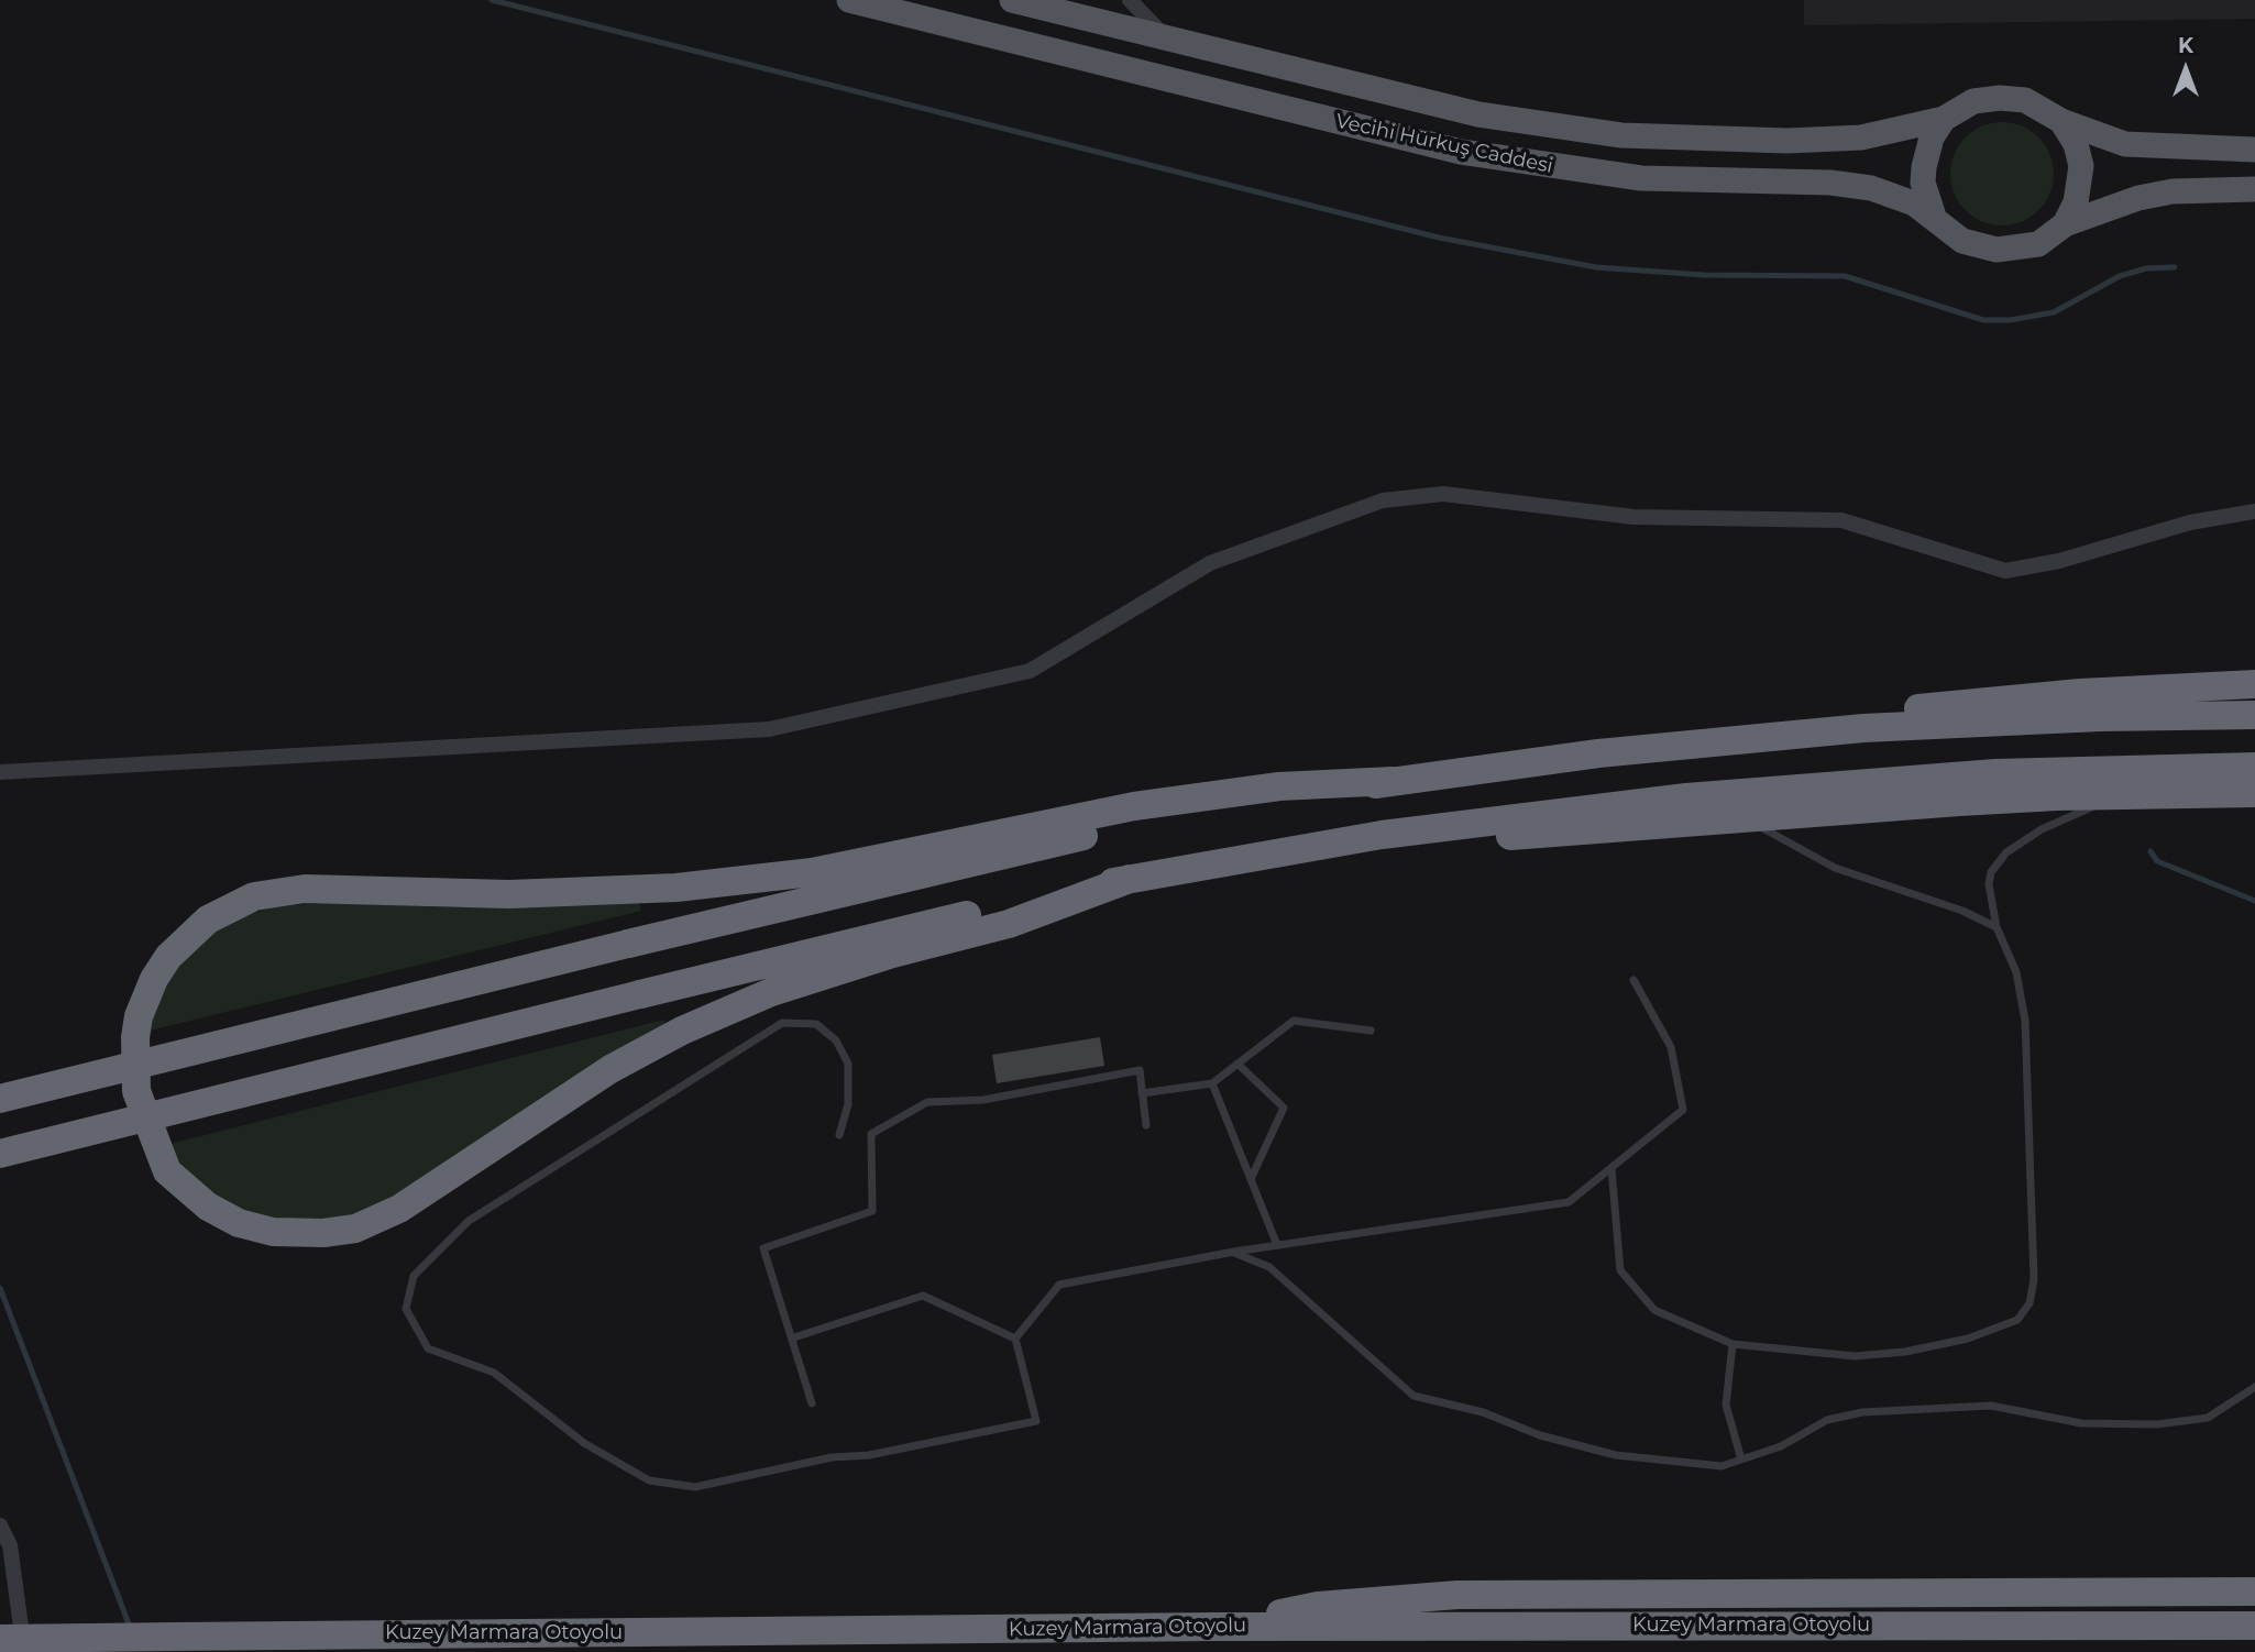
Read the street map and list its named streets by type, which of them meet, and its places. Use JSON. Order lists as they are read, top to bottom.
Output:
{
  "streets": {
    "highway": ["Kuzey Marmara Otoyolu"],
    "main road": ["Vecihi Hürkuş Caddesi"]
  },
  "north": "top"
}
